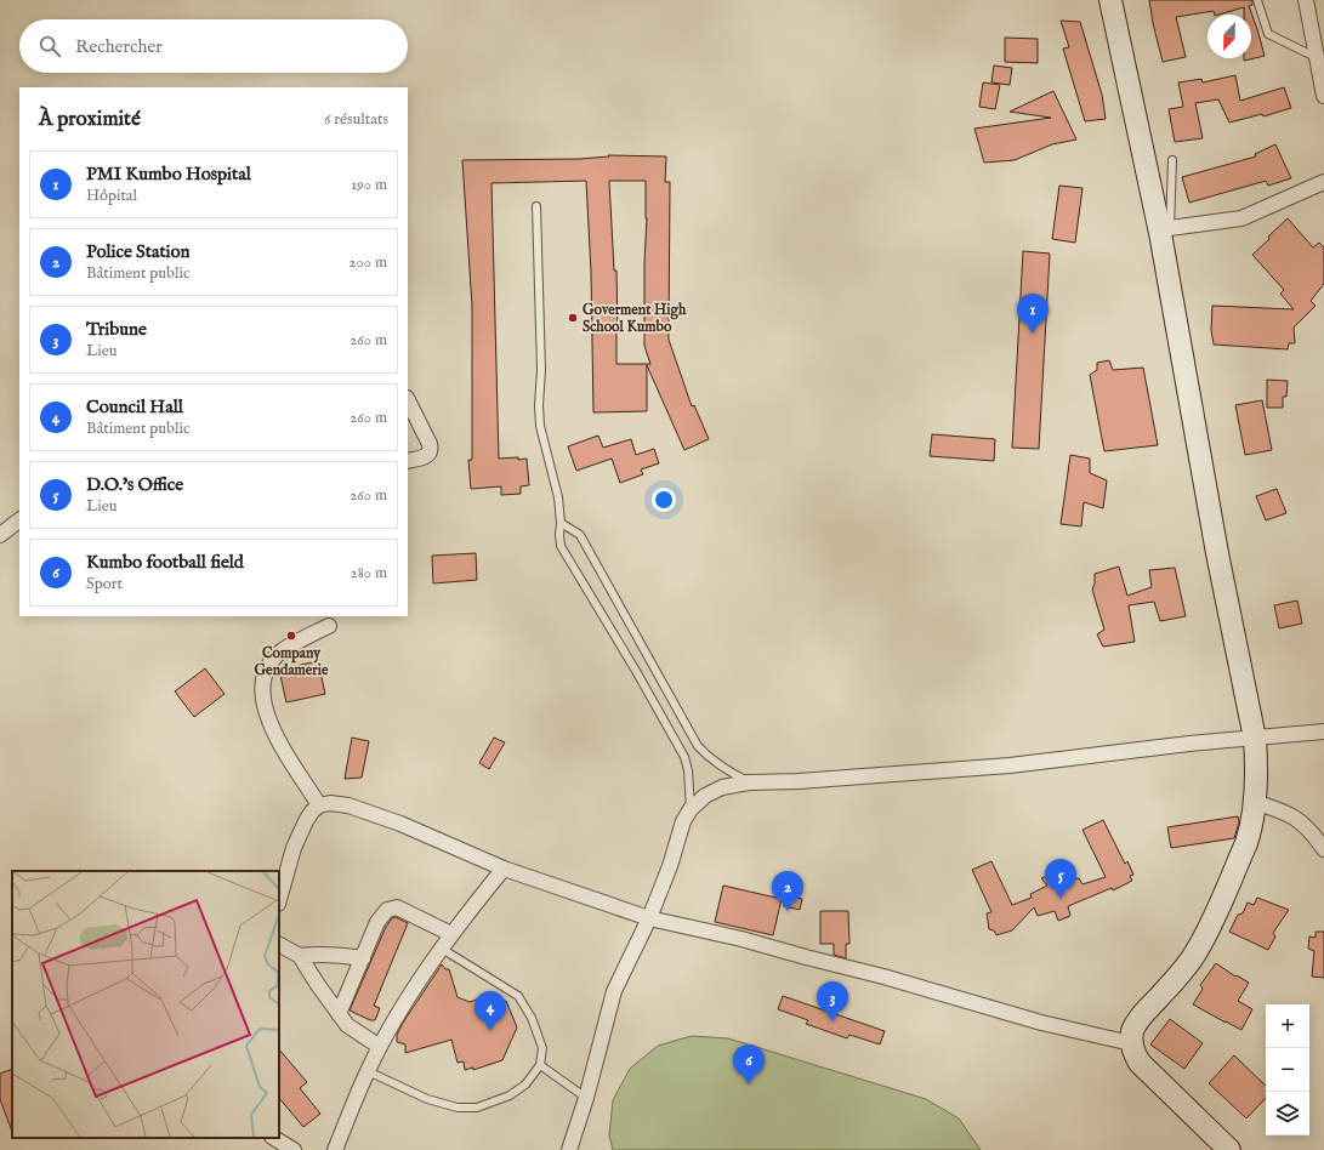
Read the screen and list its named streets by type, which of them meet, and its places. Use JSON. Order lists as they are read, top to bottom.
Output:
{
  "places": ["Goverment High School Kumbo", "Company Gendamerie"],
  "north": "bottom",
  "page": {
    "search": "Rechercher",
    "heading": ["À proximité", "6 résultats"],
    "list": [
      {
        "mark": "1",
        "name": "PMI Kumbo Hospital",
        "note": "Hôpital",
        "value": "190 m"
      },
      {
        "mark": "2",
        "name": "Police Station",
        "note": "Bâtiment public",
        "value": "200 m"
      },
      {
        "mark": "3",
        "name": "Tribune",
        "note": "Lieu",
        "value": "260 m"
      },
      {
        "mark": "4",
        "name": "Council Hall",
        "note": "Bâtiment public",
        "value": "260 m"
      },
      {
        "mark": "5",
        "name": "D.O.'s Office",
        "note": "Lieu",
        "value": "260 m"
      },
      {
        "mark": "6",
        "name": "Kumbo football field",
        "note": "Sport",
        "value": "280 m"
      }
    ],
    "pins": [
      "1",
      "5",
      "2",
      "3",
      "4",
      "6"
    ],
    "map_buttons": ["+", "−"]
  }
}
